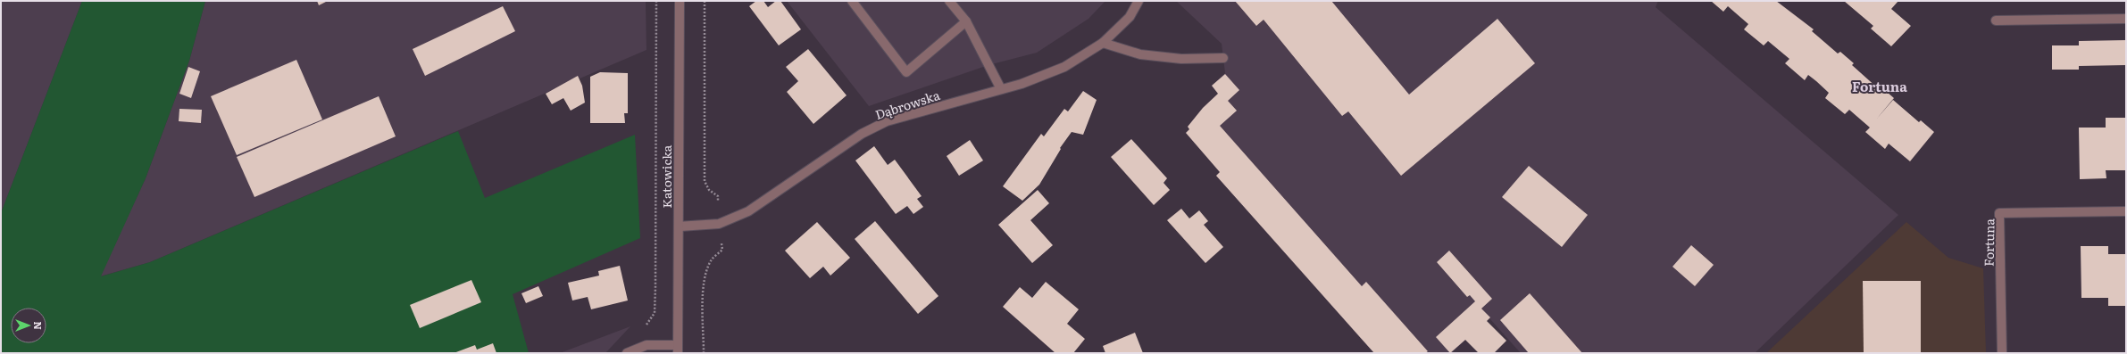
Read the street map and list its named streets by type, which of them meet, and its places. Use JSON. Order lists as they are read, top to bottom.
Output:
{
  "streets": {
    "street": ["Dąbrowska", "Katowicka", "Fortuna"]
  },
  "crossings": [
    ["Dąbrowska", "Katowicka"]
  ],
  "districts": ["Fortuna"],
  "north": "right"
}
